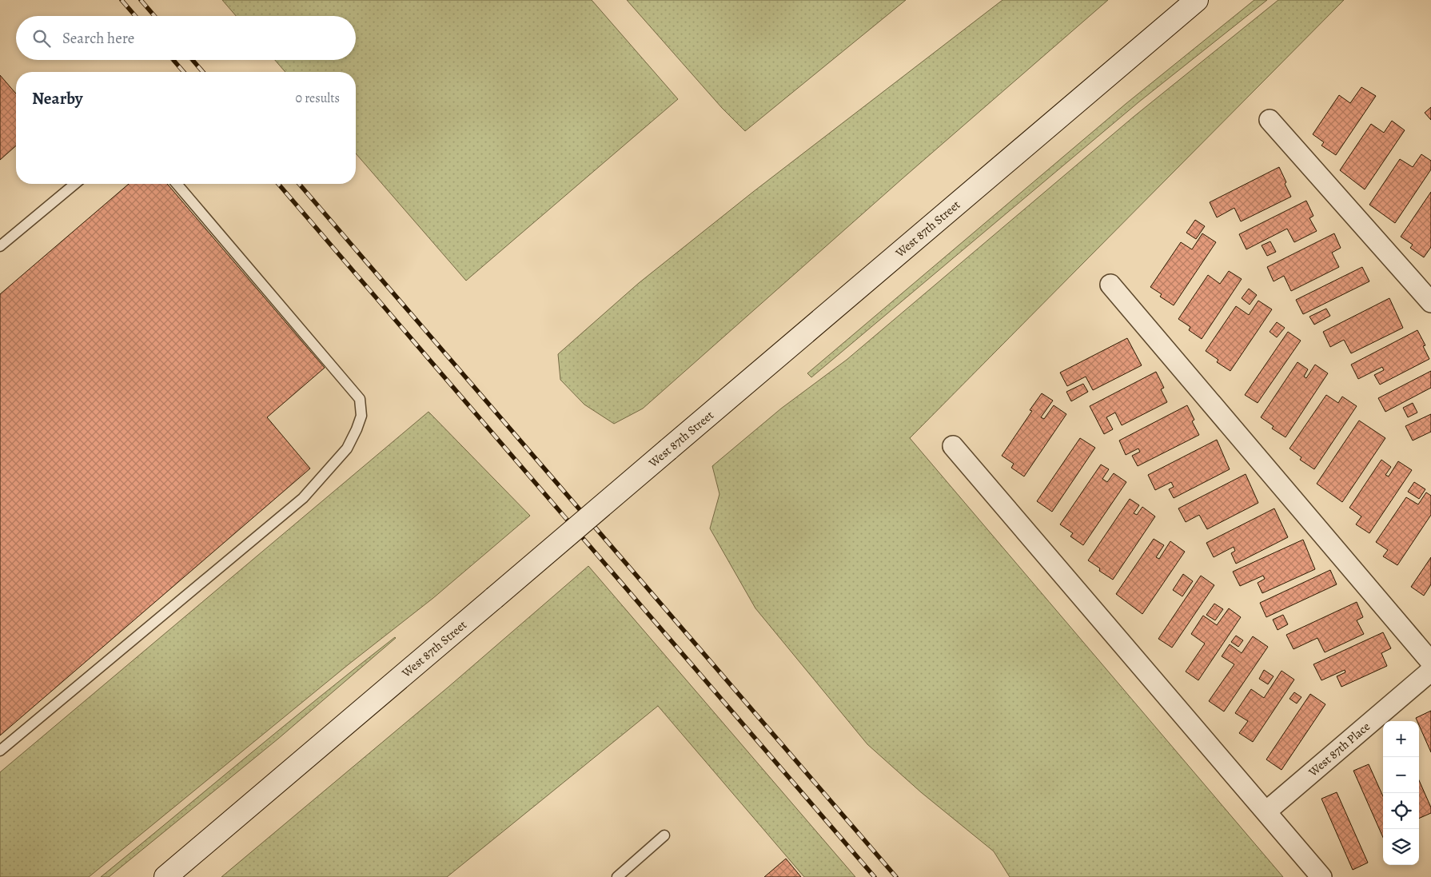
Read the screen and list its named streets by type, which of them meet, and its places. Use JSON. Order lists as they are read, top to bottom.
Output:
{
  "streets": {
    "main road": ["West 87th Street"],
    "street": ["West 87th Place"]
  },
  "page": {
    "search": "Search here",
    "heading": ["Nearby", "0 results"],
    "map_buttons": ["+", "−"]
  }
}
